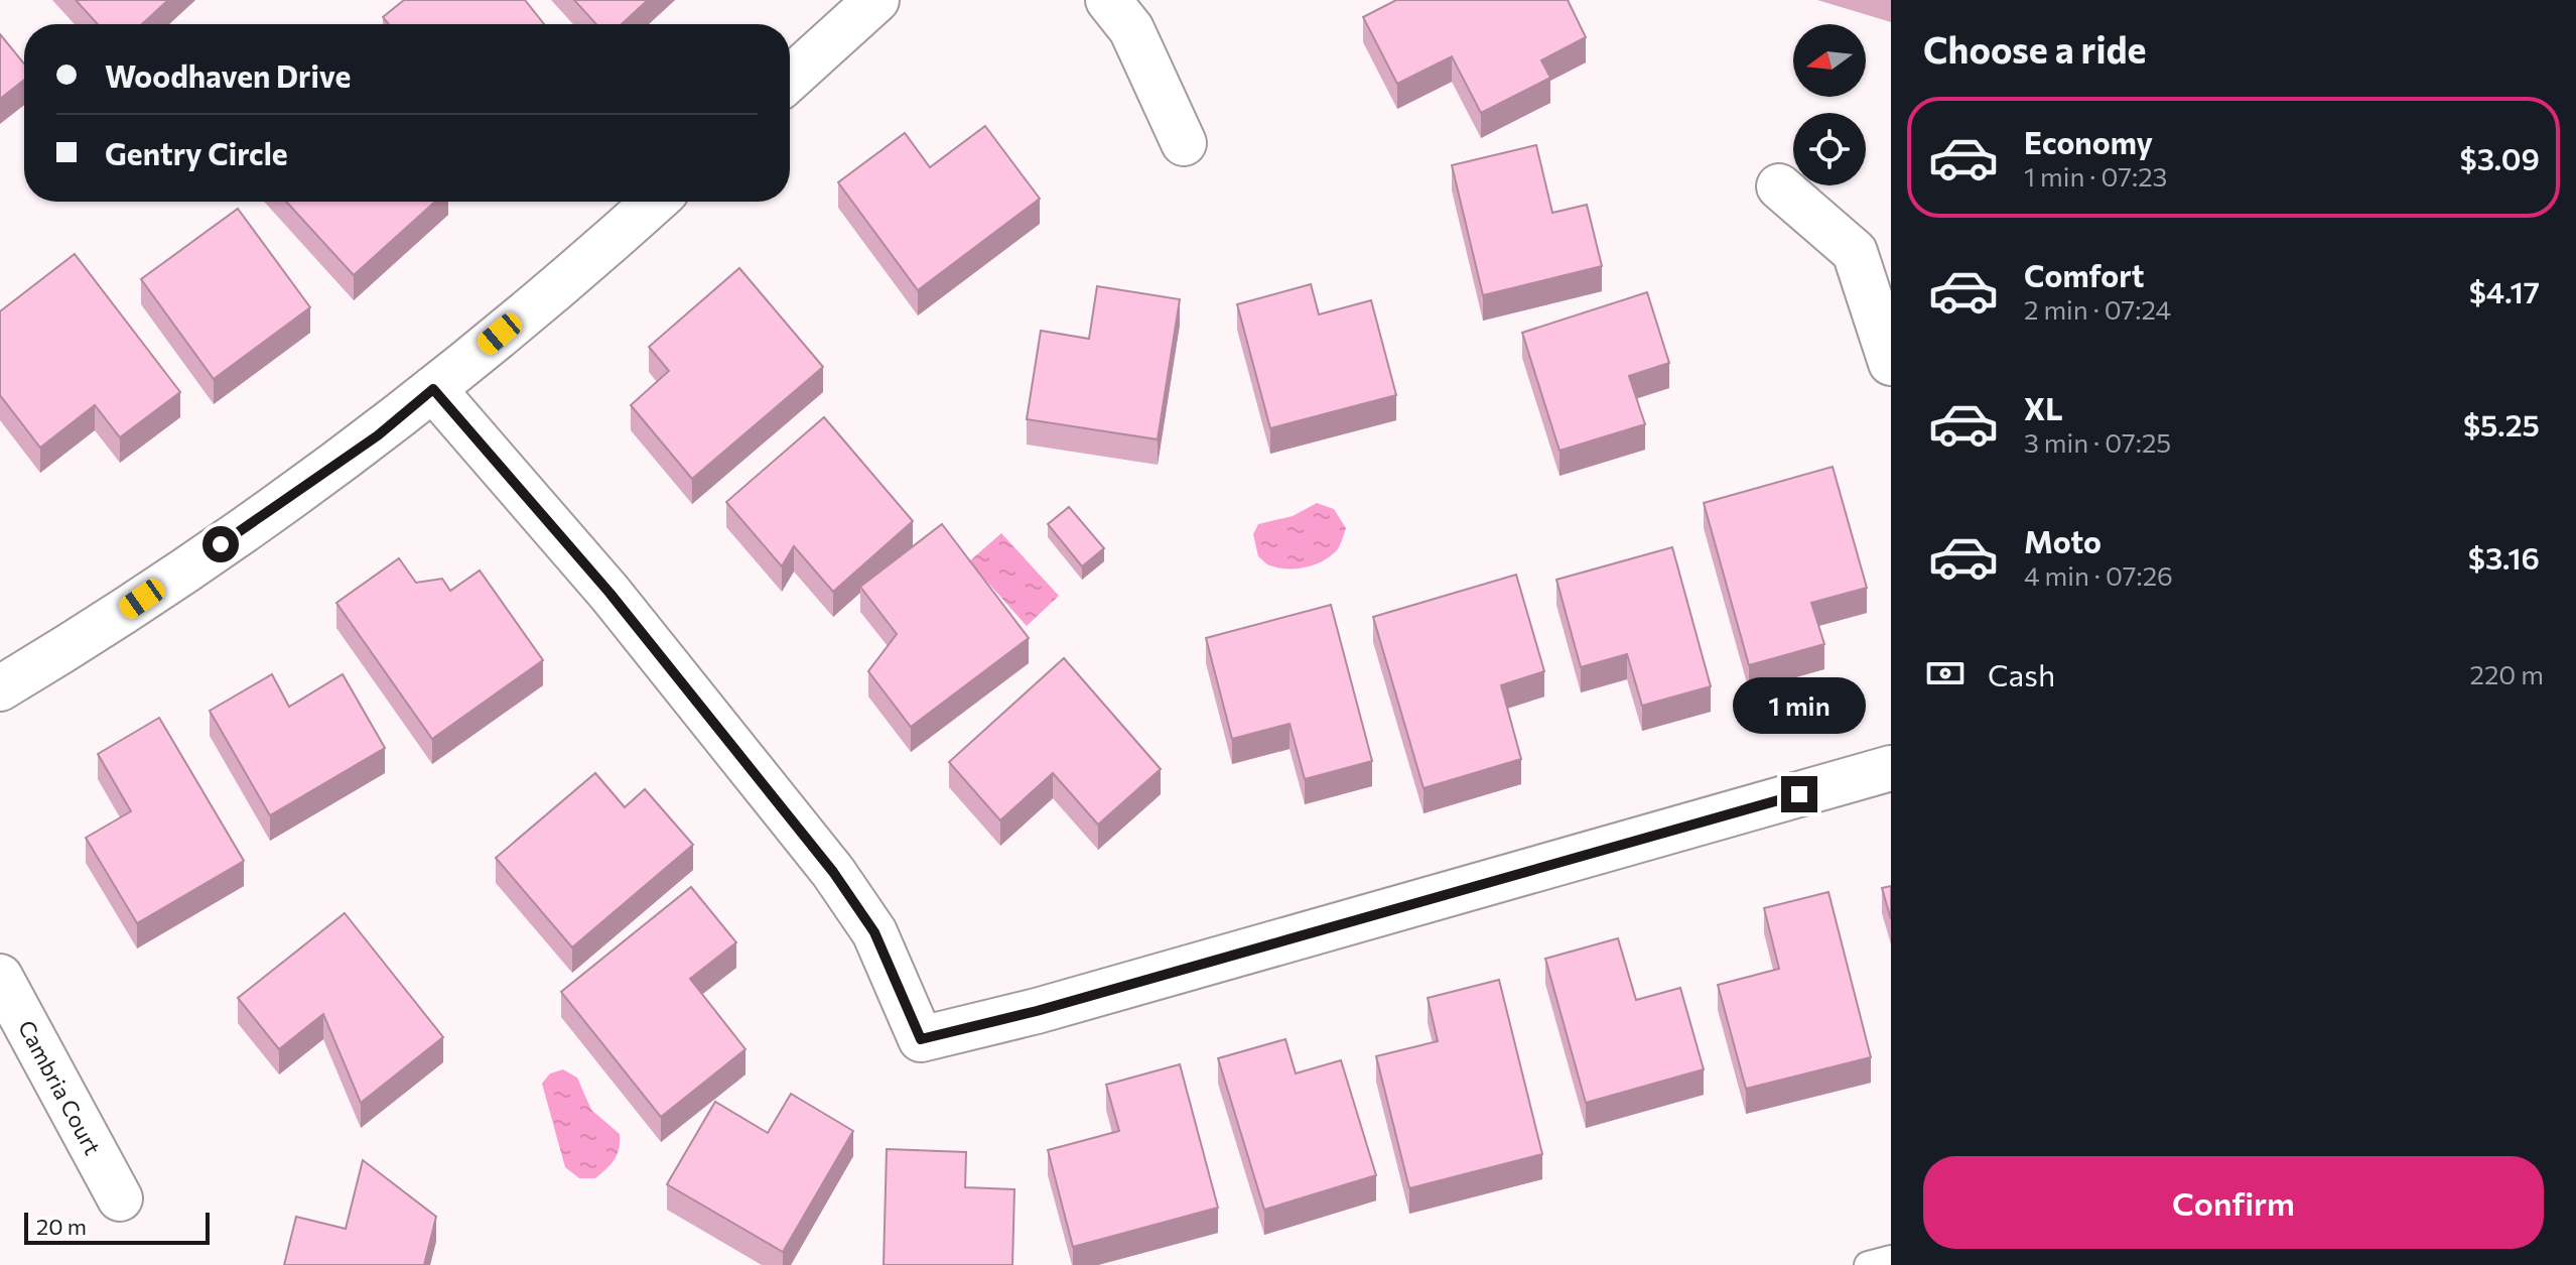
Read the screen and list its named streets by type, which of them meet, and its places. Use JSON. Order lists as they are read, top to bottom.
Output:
{
  "streets": {
    "street": ["Cambria Court"]
  },
  "scale_bar": "20 m",
  "north": "left",
  "page": {
    "heading": "Choose a ride",
    "banner": ["Woodhaven Drive", "Gentry Circle"],
    "list": [
      {
        "name": "Economy",
        "note": "1 min · 07:23",
        "value": "$3.09"
      },
      {
        "name": "Comfort",
        "note": "2 min · 07:24",
        "value": "$4.17"
      },
      {
        "name": "XL",
        "note": "3 min · 07:25",
        "value": "$5.25"
      },
      {
        "name": "Moto",
        "note": "4 min · 07:26",
        "value": "$3.16"
      }
    ],
    "pay": ["Cash", "220 m"],
    "bubble": "1 min",
    "buttons": "Confirm",
    "scale": "20 m"
  }
}
